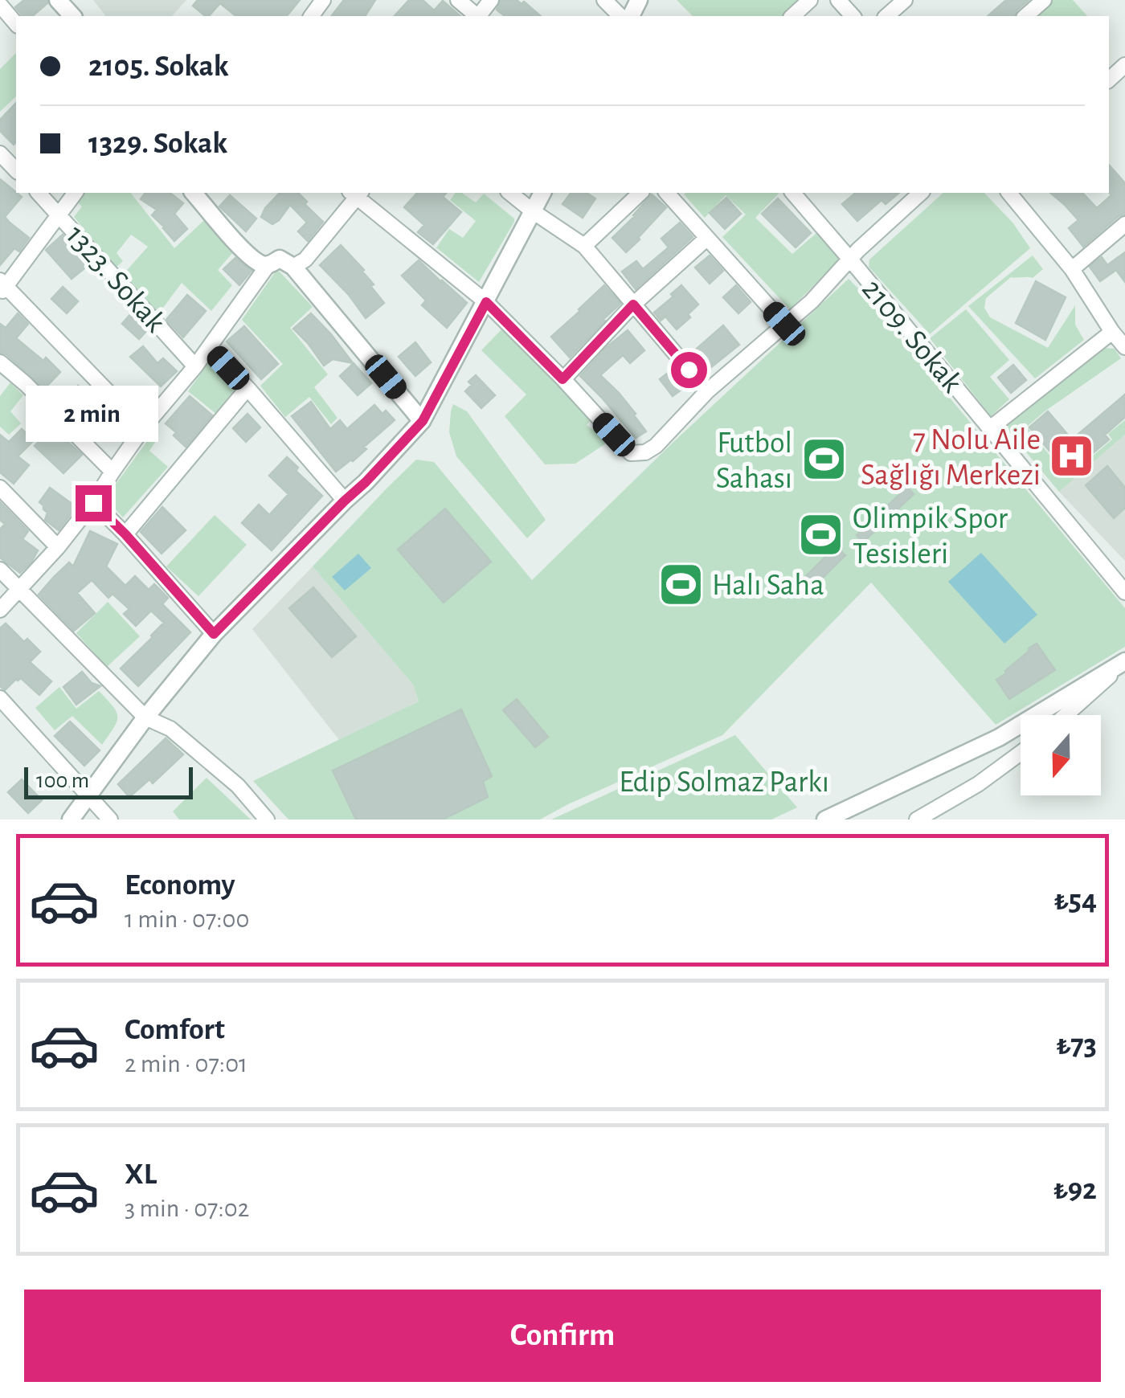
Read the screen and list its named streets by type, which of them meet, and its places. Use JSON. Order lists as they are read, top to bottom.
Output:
{
  "streets": {
    "street": ["1323. Sokak", "2109. Sokak"]
  },
  "parks": ["Edip Solmaz Parkı"],
  "places": {
    "hospital": ["7 Nolu Aile Sağlığı Merkezi"],
    "sports": ["Futbol Sahası", "Olimpik Spor Tesisleri", "Halı Saha"]
  },
  "scale_bar": "100 m",
  "north": "bottom",
  "page": {
    "banner": ["2105. Sokak", "1329. Sokak"],
    "bubble": "2 min",
    "scale": "100 m",
    "list": [
      {
        "name": "Economy",
        "note": "1 min · 07:00",
        "value": "₺54"
      },
      {
        "name": "Comfort",
        "note": "2 min · 07:01",
        "value": "₺73"
      },
      {
        "name": "XL",
        "note": "3 min · 07:02",
        "value": "₺92"
      }
    ],
    "buttons": "Confirm"
  }
}
